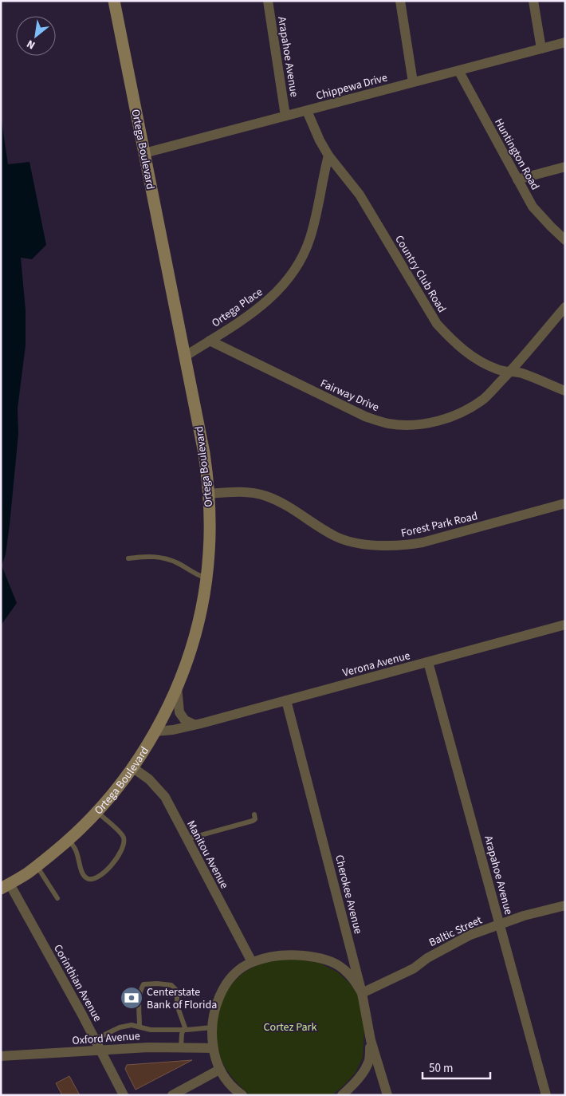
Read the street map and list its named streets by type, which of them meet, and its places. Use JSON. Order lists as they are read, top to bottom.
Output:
{
  "streets": {
    "main road": ["Ortega Boulevard"],
    "street": [
      "Arapahoe Avenue",
      "Chippewa Drive",
      "Huntington Road",
      "Country Club Road",
      "Ortega Place",
      "Fairway Drive",
      "Forest Park Road",
      "Verona Avenue",
      "Manitou Avenue",
      "Cherokee Avenue",
      "Baltic Street",
      "Corinthian Avenue",
      "Oxford Avenue"
    ]
  },
  "crossings": [
    ["Arapahoe Avenue", "Chippewa Drive"],
    ["Arapahoe Avenue", "Verona Avenue"],
    ["Arapahoe Avenue", "Baltic Street"],
    ["Chippewa Drive", "Ortega Boulevard"],
    ["Chippewa Drive", "Huntington Road"],
    ["Chippewa Drive", "Country Club Road"],
    ["Ortega Boulevard", "Ortega Place"],
    ["Ortega Boulevard", "Forest Park Road"],
    ["Ortega Boulevard", "Verona Avenue"],
    ["Ortega Boulevard", "Manitou Avenue"],
    ["Ortega Boulevard", "Corinthian Avenue"],
    ["Country Club Road", "Ortega Place"],
    ["Country Club Road", "Fairway Drive"],
    ["Ortega Place", "Fairway Drive"],
    ["Verona Avenue", "Cherokee Avenue"],
    ["Cherokee Avenue", "Baltic Street"],
    ["Corinthian Avenue", "Oxford Avenue"]
  ],
  "parks": ["Cortez Park"],
  "places": {
    "bank": ["Centerstate Bank of Florida"]
  },
  "scale_bar": "50 m",
  "north": "bottom left"
}
